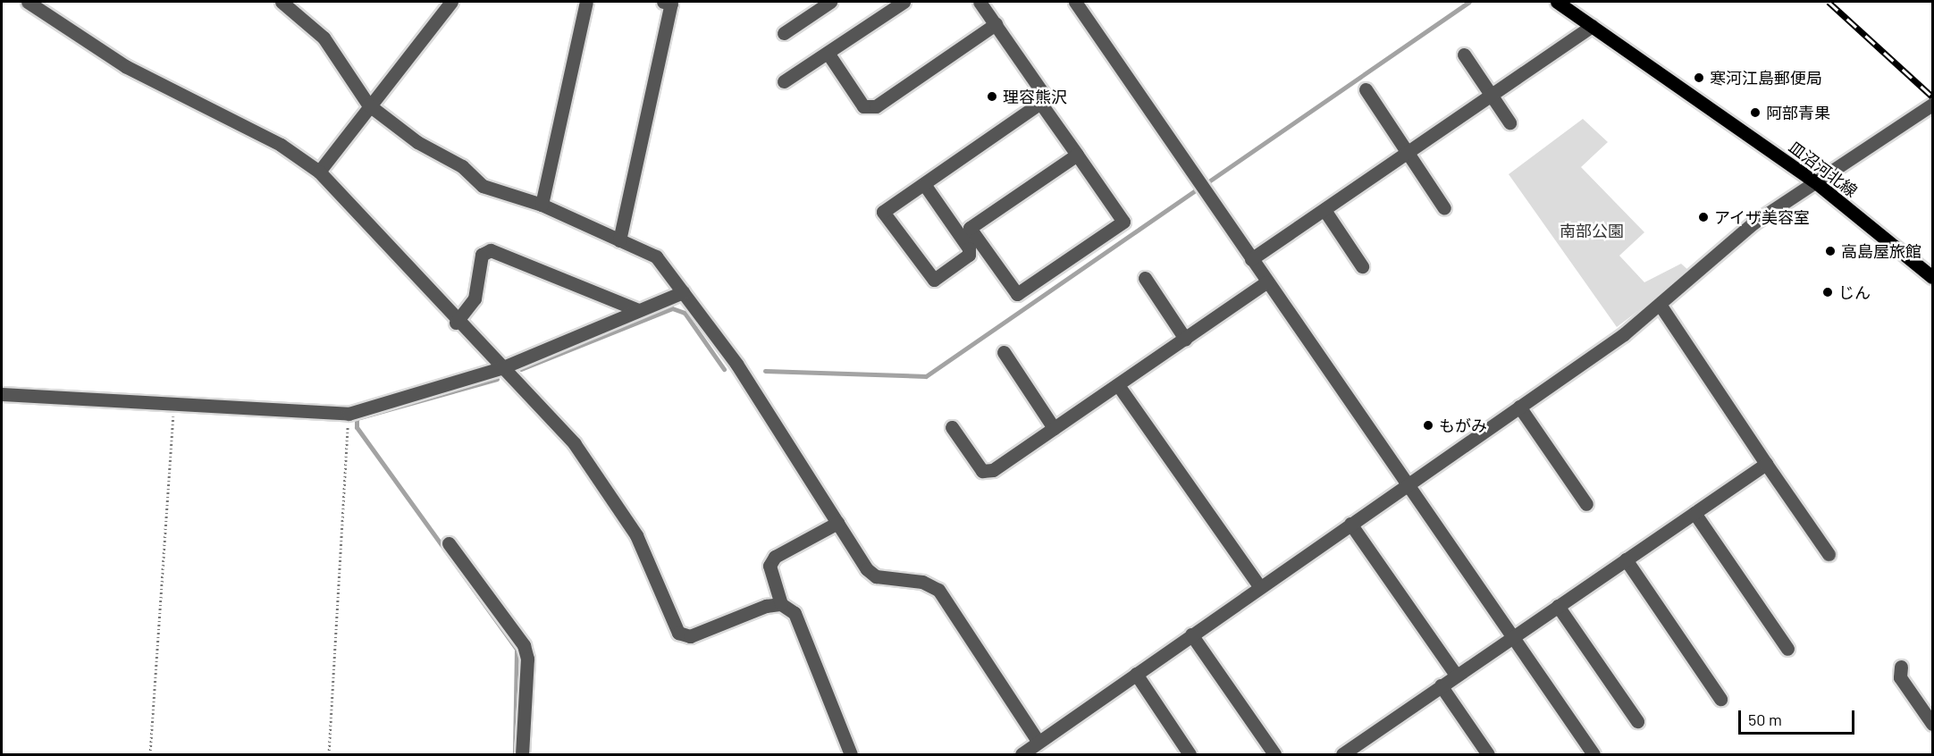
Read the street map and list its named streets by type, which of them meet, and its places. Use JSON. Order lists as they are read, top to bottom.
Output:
{
  "streets": {
    "main road": ["皿沼河北線"]
  },
  "parks": ["南部公園"],
  "places": [
    "寒河江島郵便局",
    "理容熊沢",
    "阿部青果",
    "アイザ美容室",
    "高島屋旅館",
    "じん",
    "もがみ"
  ],
  "scale_bar": "50 m"
}
